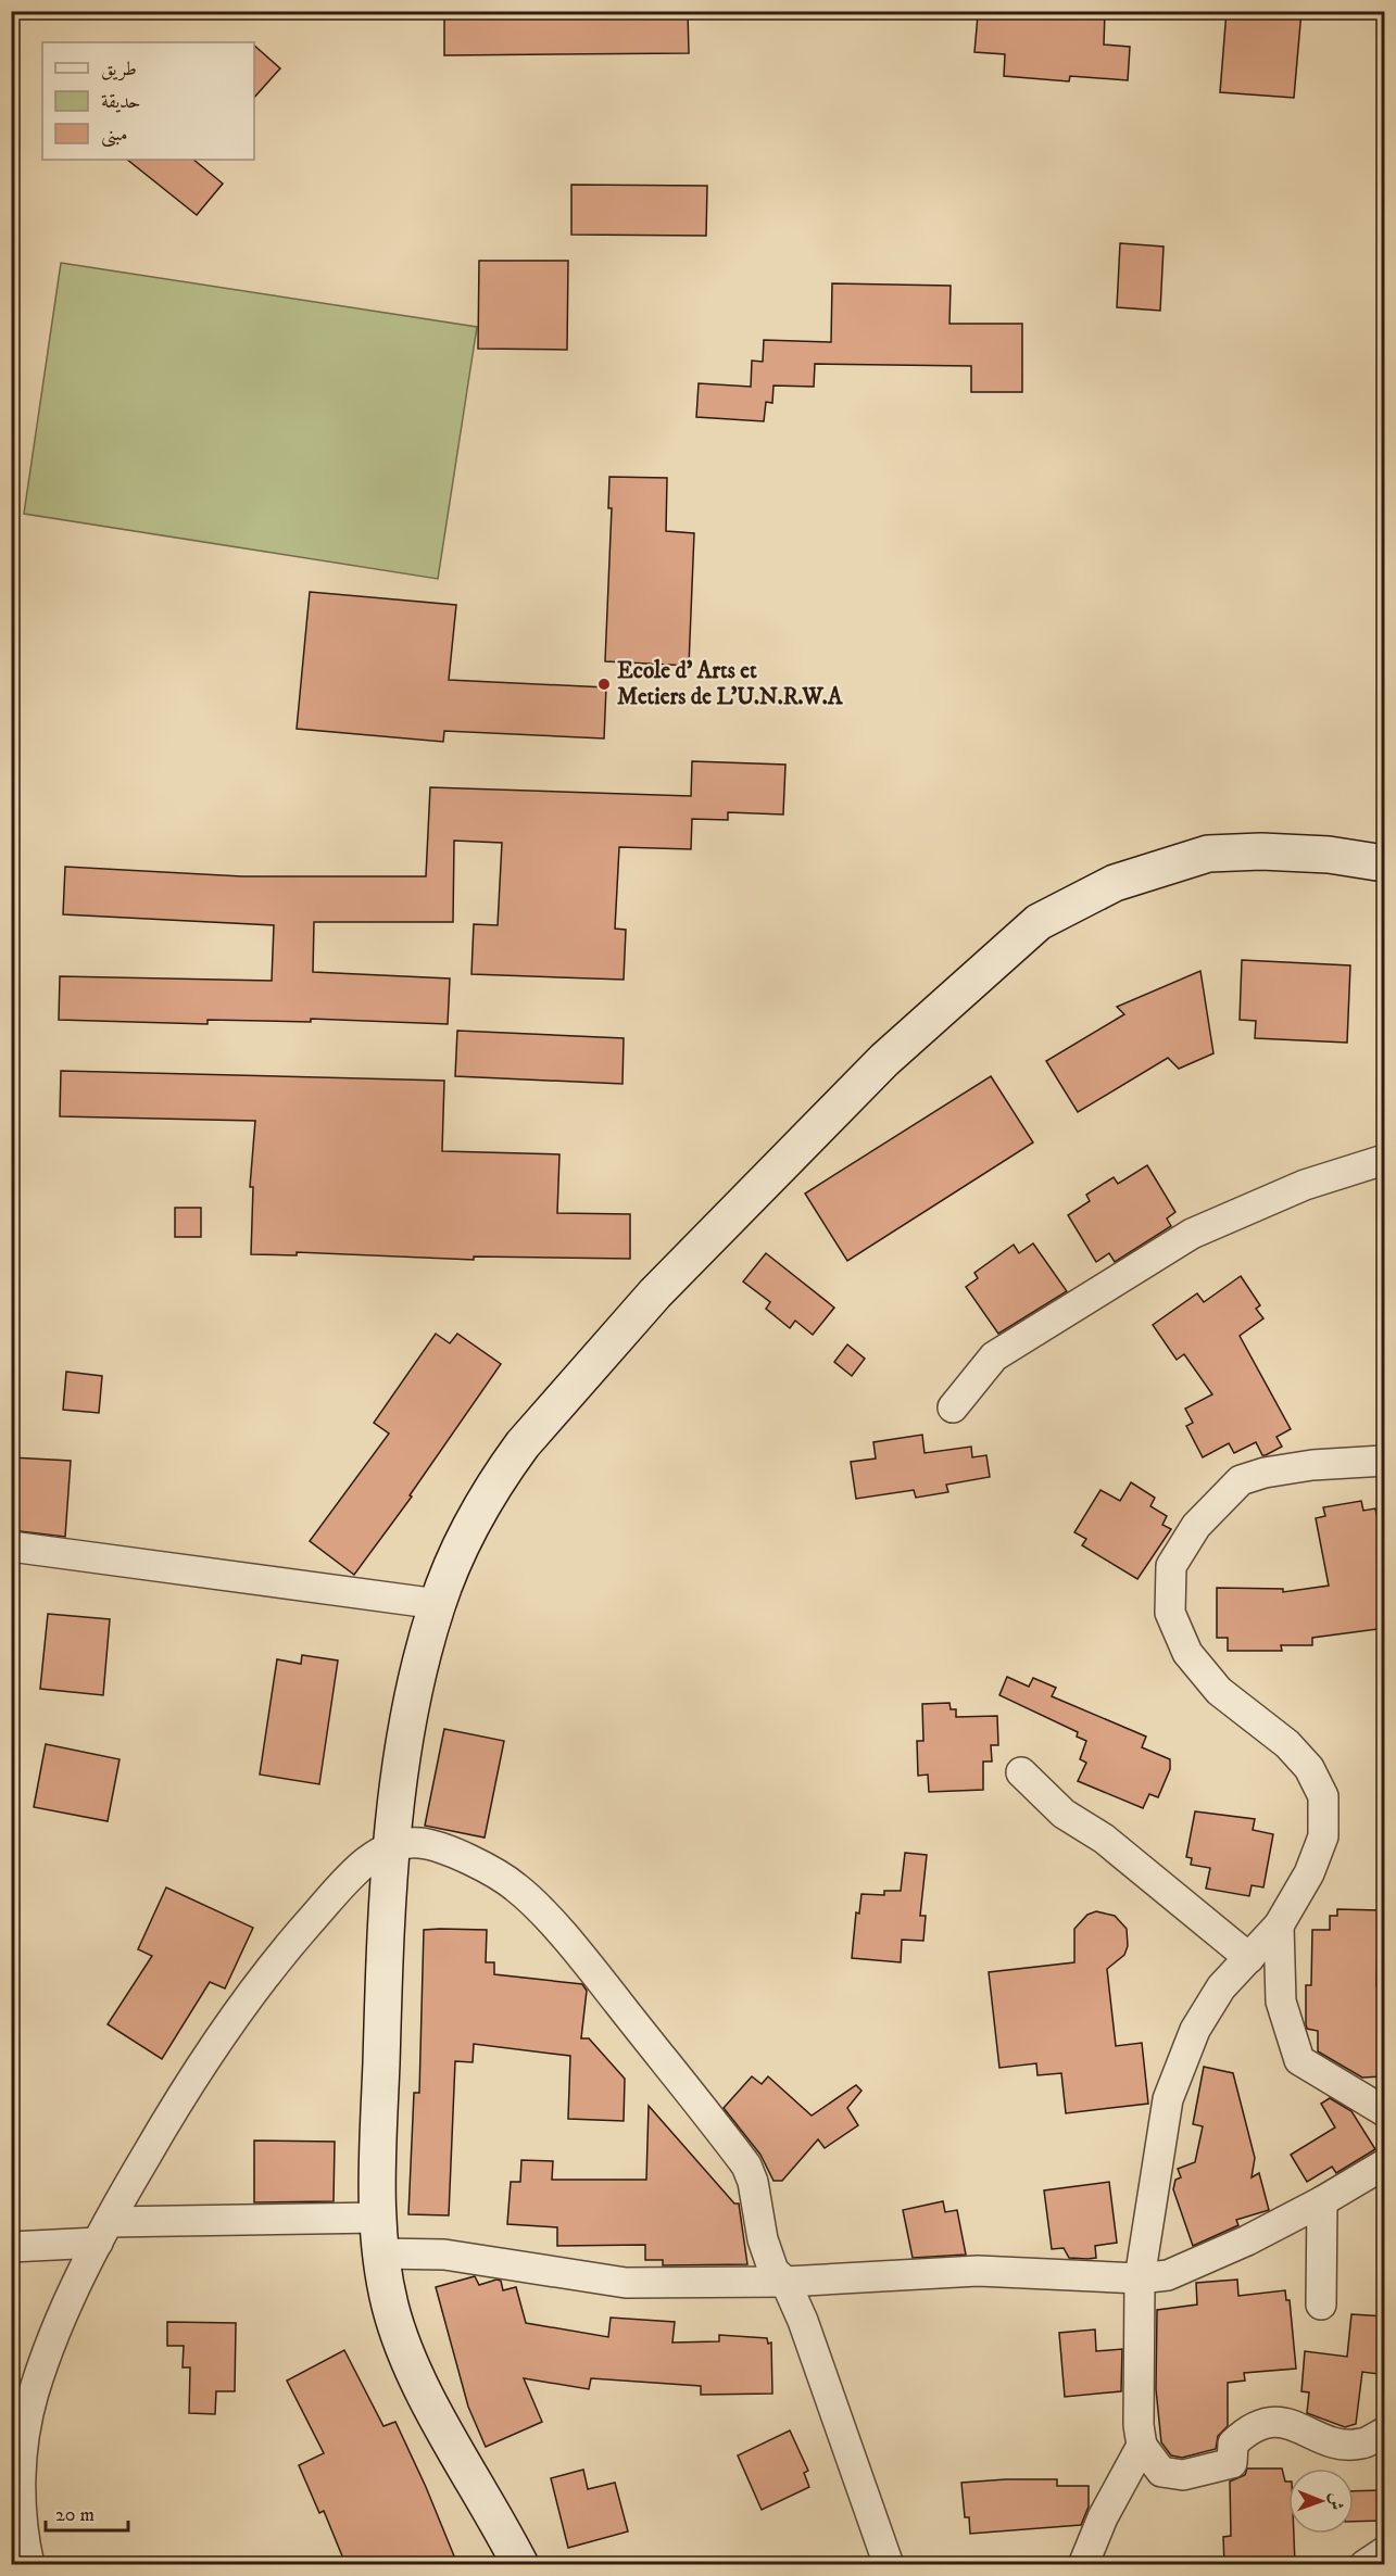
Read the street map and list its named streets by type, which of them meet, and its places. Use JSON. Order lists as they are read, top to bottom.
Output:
{
  "places": ["Ecole d' Arts et Metiers de L'U.N.R.W.A"],
  "legend": ["طريق", "حديقة", "مبنى"],
  "scale_bar": "20 m",
  "north": "right"
}
